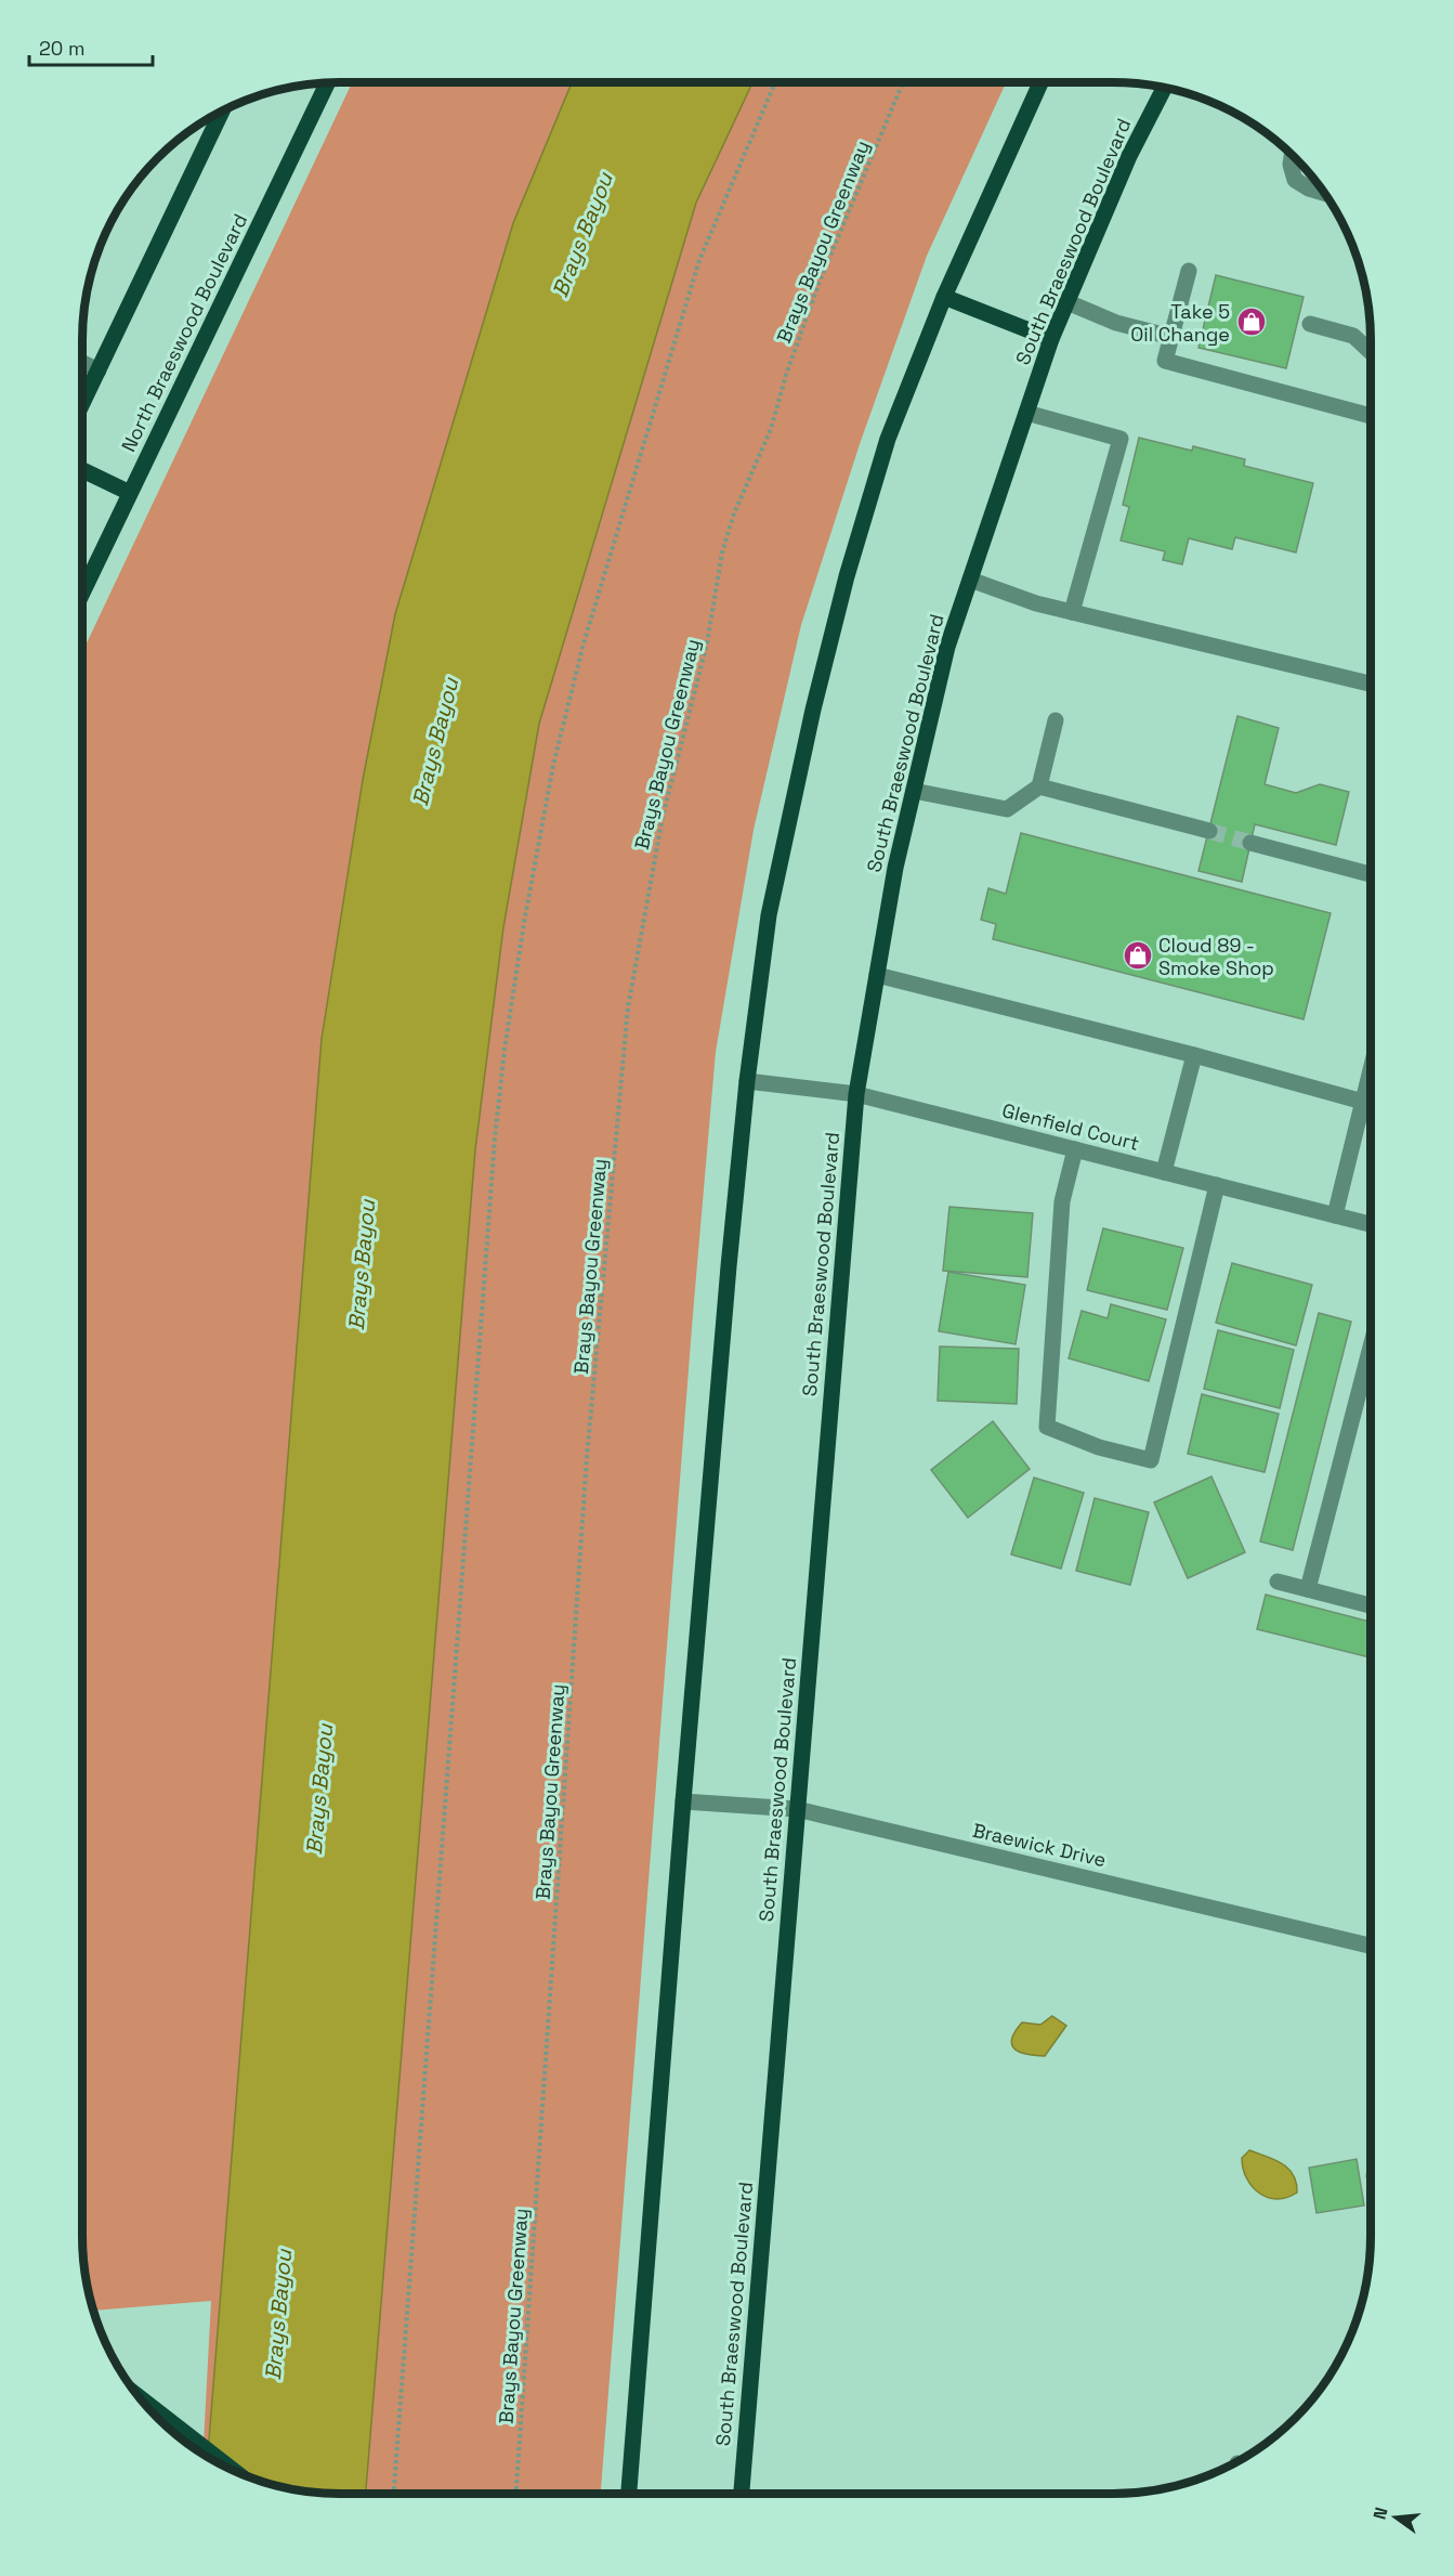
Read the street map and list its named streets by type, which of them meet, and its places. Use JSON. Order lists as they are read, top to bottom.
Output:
{
  "streets": {
    "main road": ["South Braeswood Boulevard", "North Braeswood Boulevard"],
    "street": ["Glenfield Court", "Braewick Drive"],
    "path": ["Brays Bayou Greenway"]
  },
  "crossings": [
    ["South Braeswood Boulevard", "Glenfield Court"],
    ["South Braeswood Boulevard", "Braewick Drive"]
  ],
  "water": ["Brays Bayou"],
  "places": {
    "shop": ["Take 5 Oil Change", "Cloud 89 - Smoke Shop"]
  },
  "scale_bar": "20 m",
  "north": "left"
}
